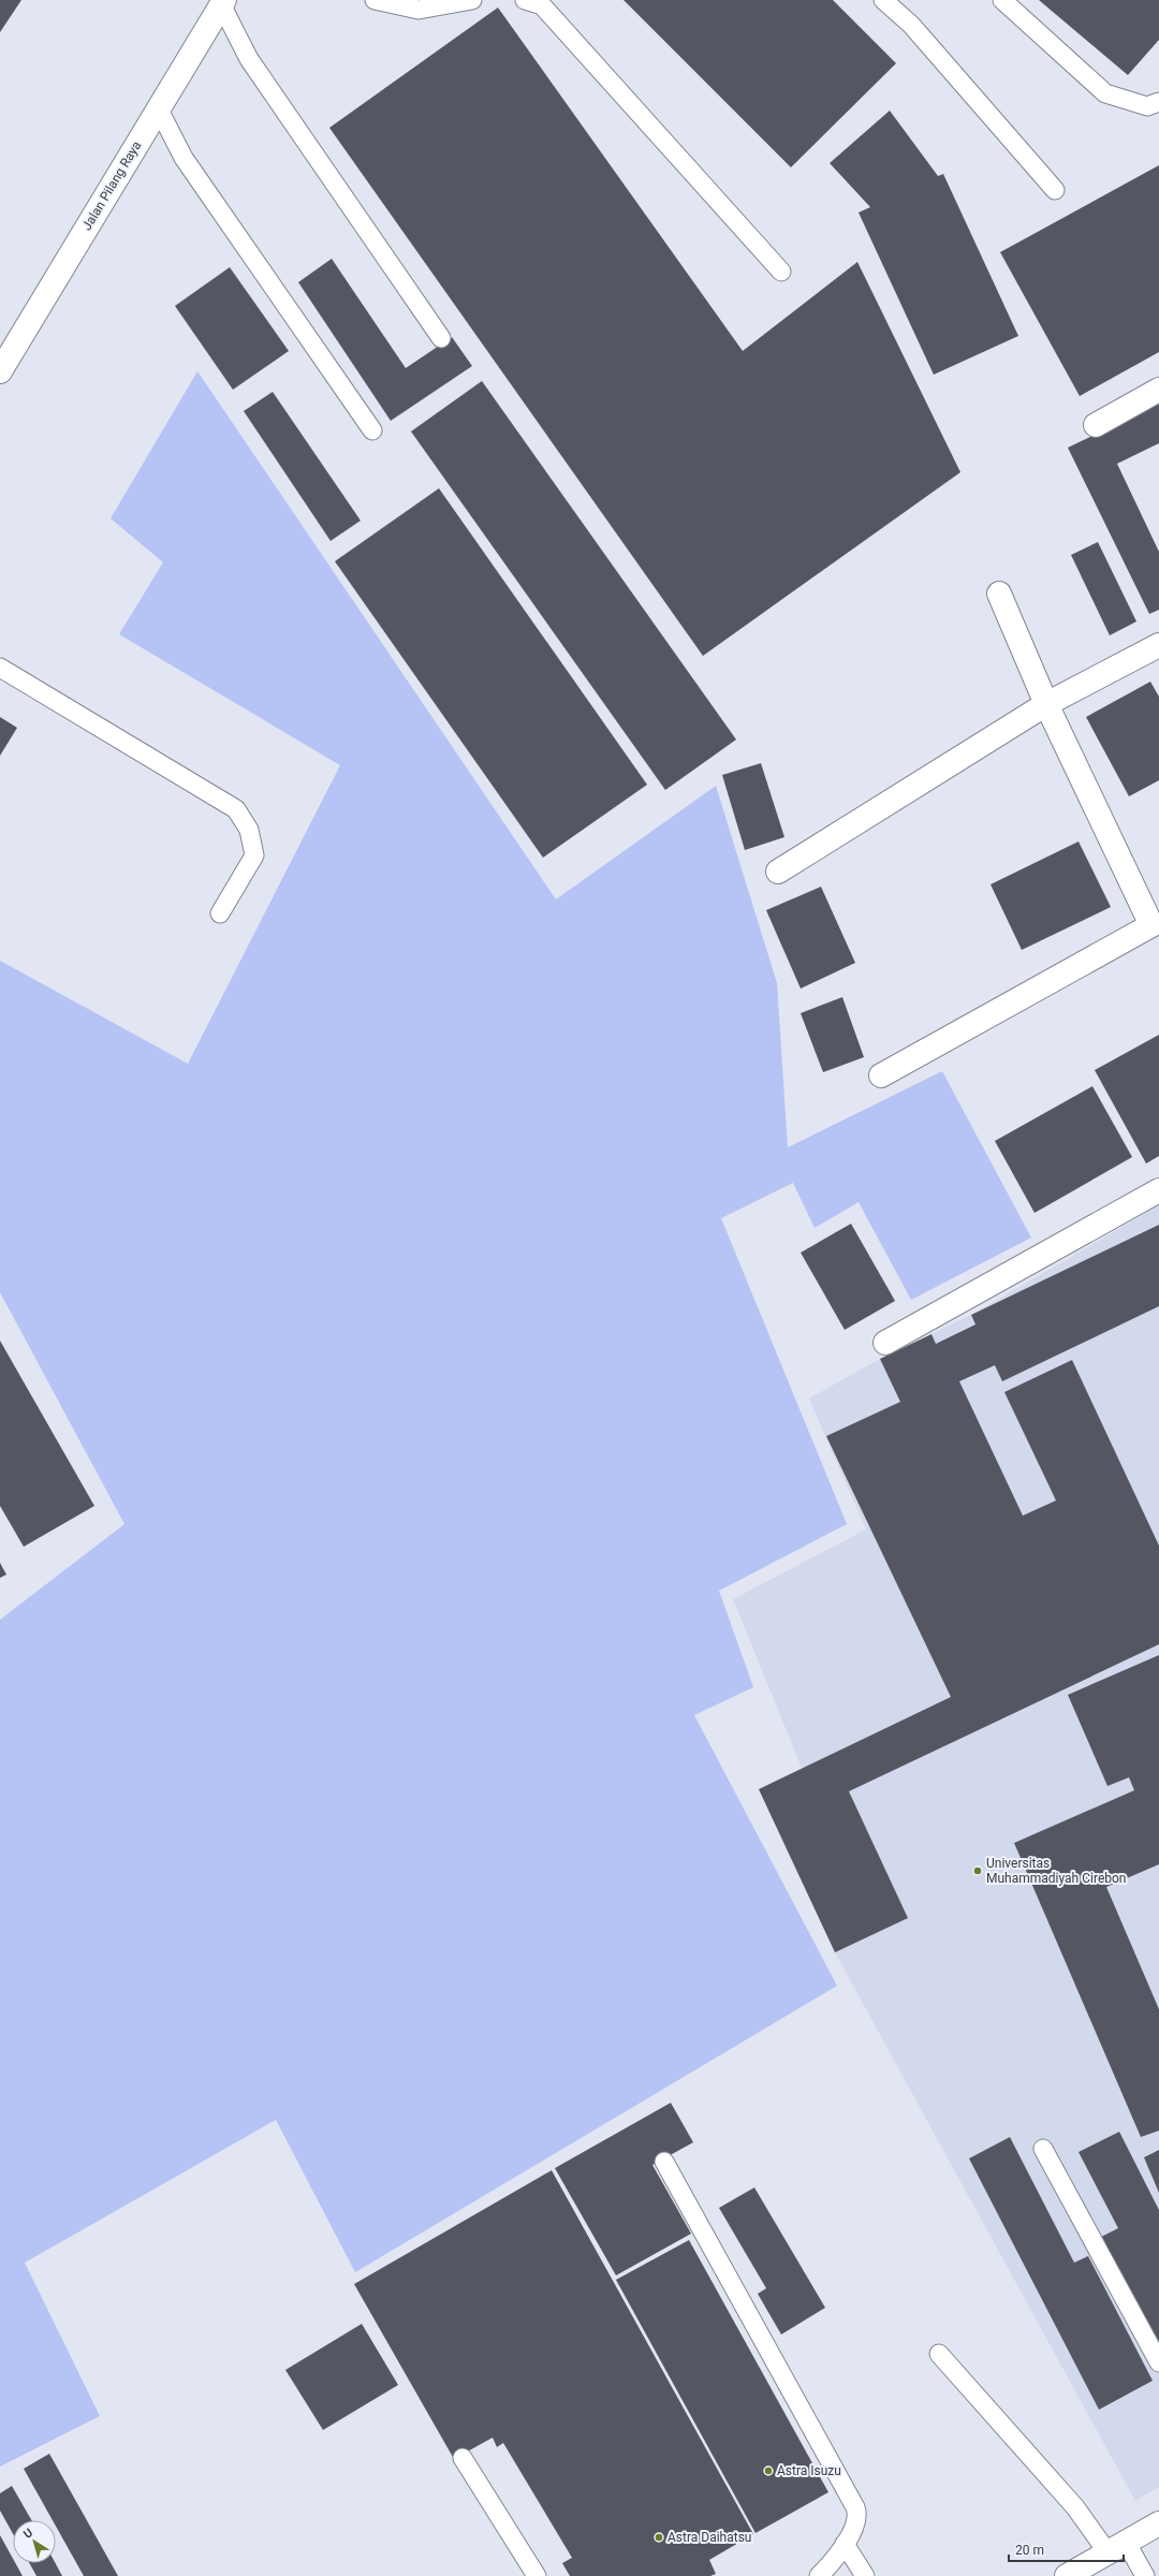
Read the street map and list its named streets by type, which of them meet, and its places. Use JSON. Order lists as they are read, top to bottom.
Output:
{
  "streets": {
    "main road": ["Jalan Pilang Raya"]
  },
  "places": ["Universitas Muhammadiyah Cirebon", "Astra Isuzu", "Astra Daihatsu"],
  "scale_bar": "20 m",
  "north": "top left"
}
